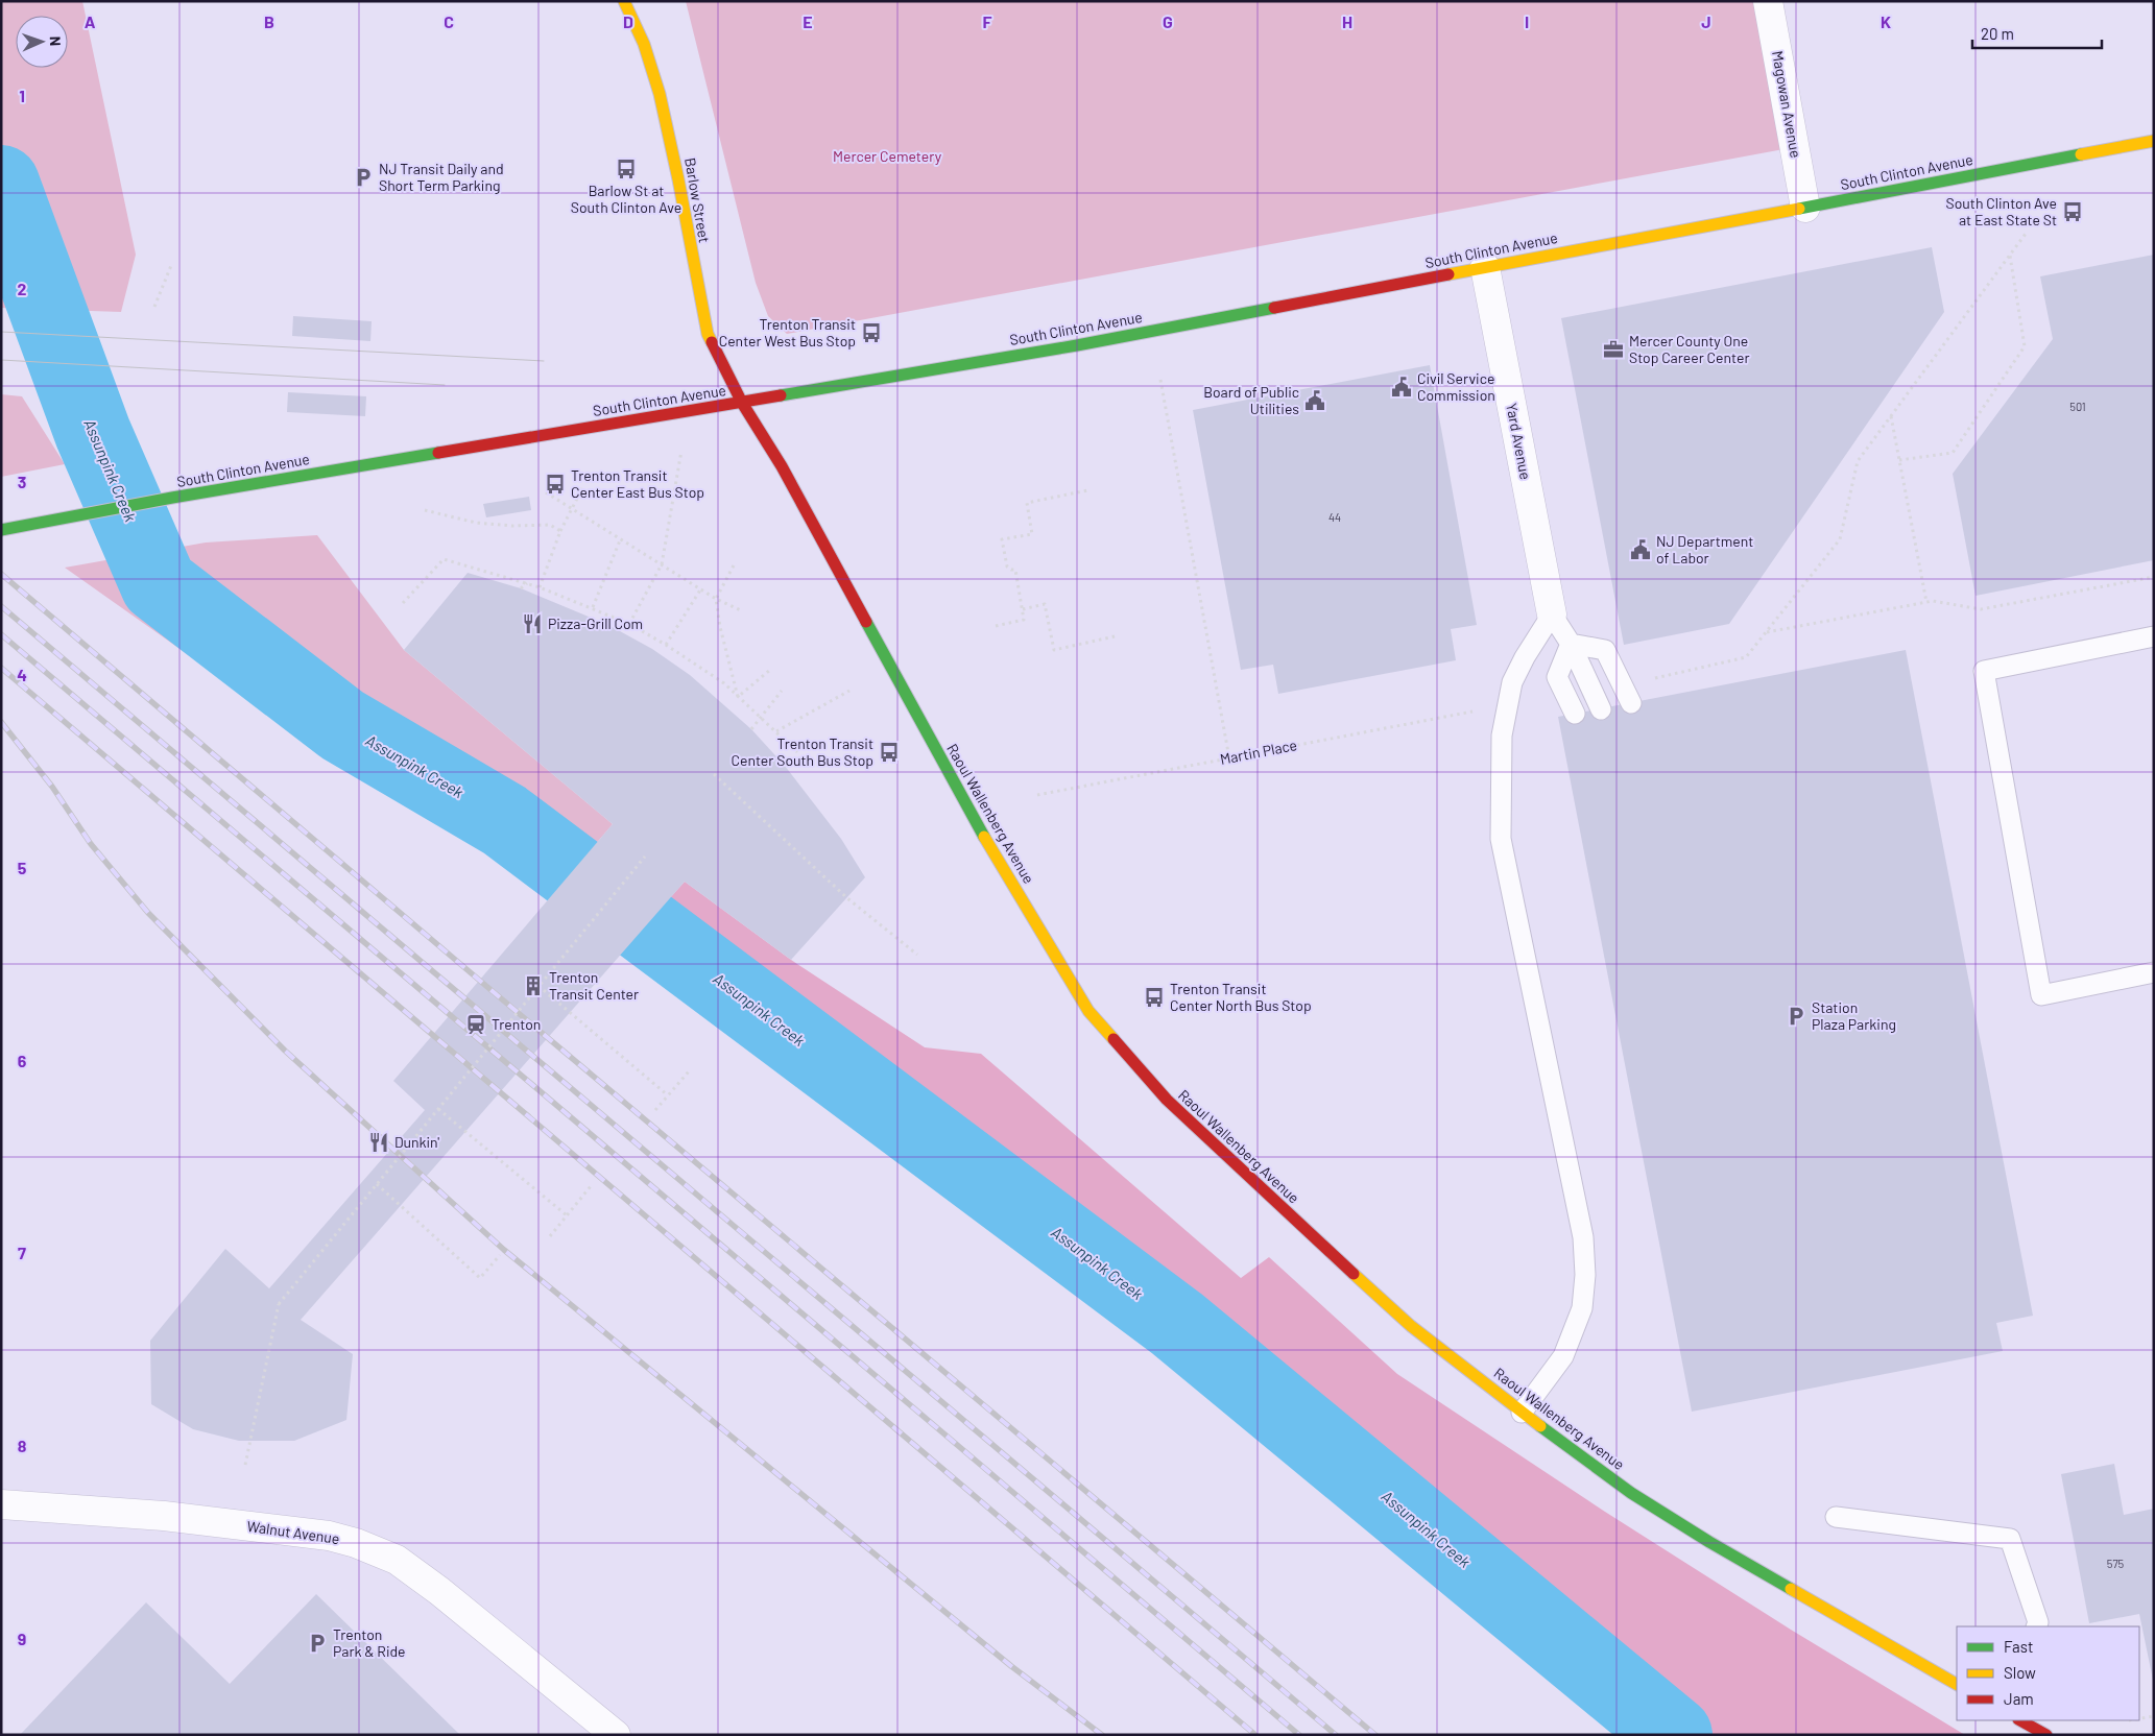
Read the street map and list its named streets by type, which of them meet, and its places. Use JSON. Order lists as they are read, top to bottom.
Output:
{
  "streets": {
    "street": [
      "Magowan Avenue",
      "South Clinton Avenue",
      "Barlow Street",
      "Yard Avenue",
      "Raoul Wallenberg Avenue",
      "Walnut Avenue"
    ],
    "path": ["Martin Place"]
  },
  "crossings": [
    ["Magowan Avenue", "South Clinton Avenue"],
    ["South Clinton Avenue", "Barlow Street"],
    ["South Clinton Avenue", "Yard Avenue"],
    ["South Clinton Avenue", "Raoul Wallenberg Avenue"],
    ["Barlow Street", "Raoul Wallenberg Avenue"]
  ],
  "water": ["Assunpink Creek"],
  "parks": ["Mercer Cemetery"],
  "places": {
    "bus stop": [
      "Barlow St at South Clinton Ave",
      "South Clinton Ave at East State St",
      "Trenton Transit Center West Bus Stop",
      "Trenton Transit Center East Bus Stop",
      "Trenton Transit Center South Bus Stop",
      "Trenton Transit Center North Bus Stop"
    ],
    "parking": ["NJ Transit Daily and Short Term Parking", "Station Plaza Parking", "Trenton Park & Ride"],
    "office": ["Mercer County One Stop Career Center"],
    "public building": ["Civil Service Commission", "Board of Public Utilities", "NJ Department of Labor"],
    "restaurant": ["Pizza-Grill Com", "Dunkin'"],
    "building": ["Trenton Transit Center"],
    "station": ["Trenton"]
  },
  "house_numbers": ["501", "44", "575"],
  "legend": ["Fast", "Slow", "Jam"],
  "scale_bar": "20 m",
  "north": "right",
  "grid": {
    "columns": [
      "A",
      "B",
      "C",
      "D",
      "E",
      "F",
      "G",
      "H",
      "I",
      "J",
      "K"
    ],
    "rows": [
      "1",
      "2",
      "3",
      "4",
      "5",
      "6",
      "7",
      "8",
      "9"
    ]
  }
}
